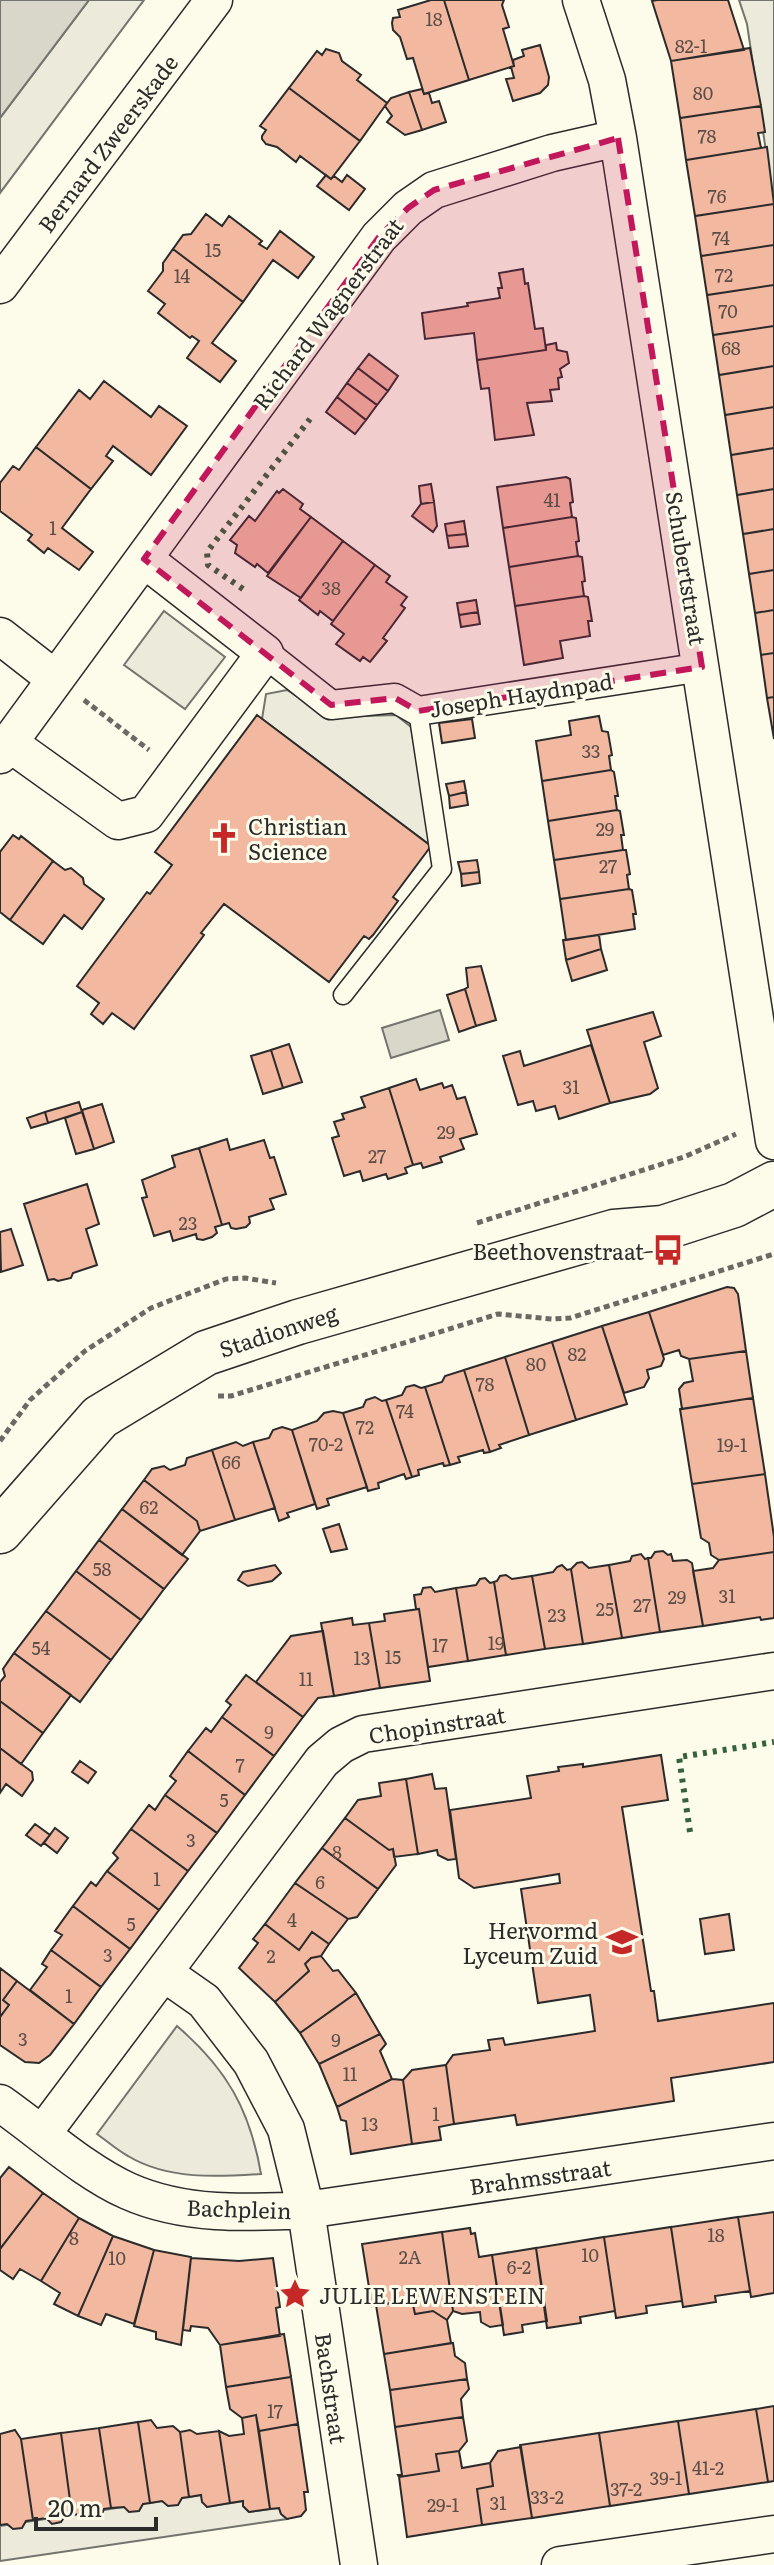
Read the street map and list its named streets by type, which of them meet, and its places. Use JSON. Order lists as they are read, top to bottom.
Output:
{
  "streets": {
    "main road": ["Stadionweg"],
    "street": [
      "Bernard Zweerskade",
      "Richard Wagnerstraat",
      "Schubertstraat",
      "Joseph Haydnpad",
      "Chopinstraat",
      "Brahmsstraat",
      "Bachplein",
      "Bachstraat"
    ]
  },
  "crossings": [
    ["Richard Wagnerstraat", "Schubertstraat"],
    ["Richard Wagnerstraat", "Joseph Haydnpad"],
    ["Schubertstraat", "Joseph Haydnpad"],
    ["Chopinstraat", "Bachplein"],
    ["Brahmsstraat", "Bachplein"],
    ["Brahmsstraat", "Bachstraat"],
    ["Bachplein", "Bachstraat"]
  ],
  "places": {
    "church": ["Christian Science"],
    "bus stop": ["Beethovenstraat"],
    "school or university": ["Hervormd Lyceum Zuid"],
    "place": ["JULIE LEWENSTEIN"]
  },
  "house_numbers": [
    "18",
    "82-1",
    "80",
    "78",
    "76",
    "74",
    "15",
    "72",
    "14",
    "70",
    "68",
    "41",
    "1",
    "38",
    "33",
    "29",
    "27",
    "31",
    "29",
    "27",
    "23",
    "82",
    "80",
    "78",
    "74",
    "72",
    "70-2",
    "19-1",
    "66",
    "62",
    "58",
    "31",
    "29",
    "27",
    "25",
    "23",
    "19",
    "17",
    "54",
    "15",
    "13",
    "11",
    "9",
    "7",
    "5",
    "3",
    "8",
    "1",
    "6",
    "4",
    "5",
    "3",
    "2",
    "1",
    "3",
    "9",
    "11",
    "1",
    "13",
    "18",
    "8",
    "10",
    "2A",
    "10",
    "6-2",
    "17",
    "41-2",
    "39-1",
    "37-2",
    "33-2",
    "31",
    "29-1"
  ],
  "scale_bar": "20 m"
}
